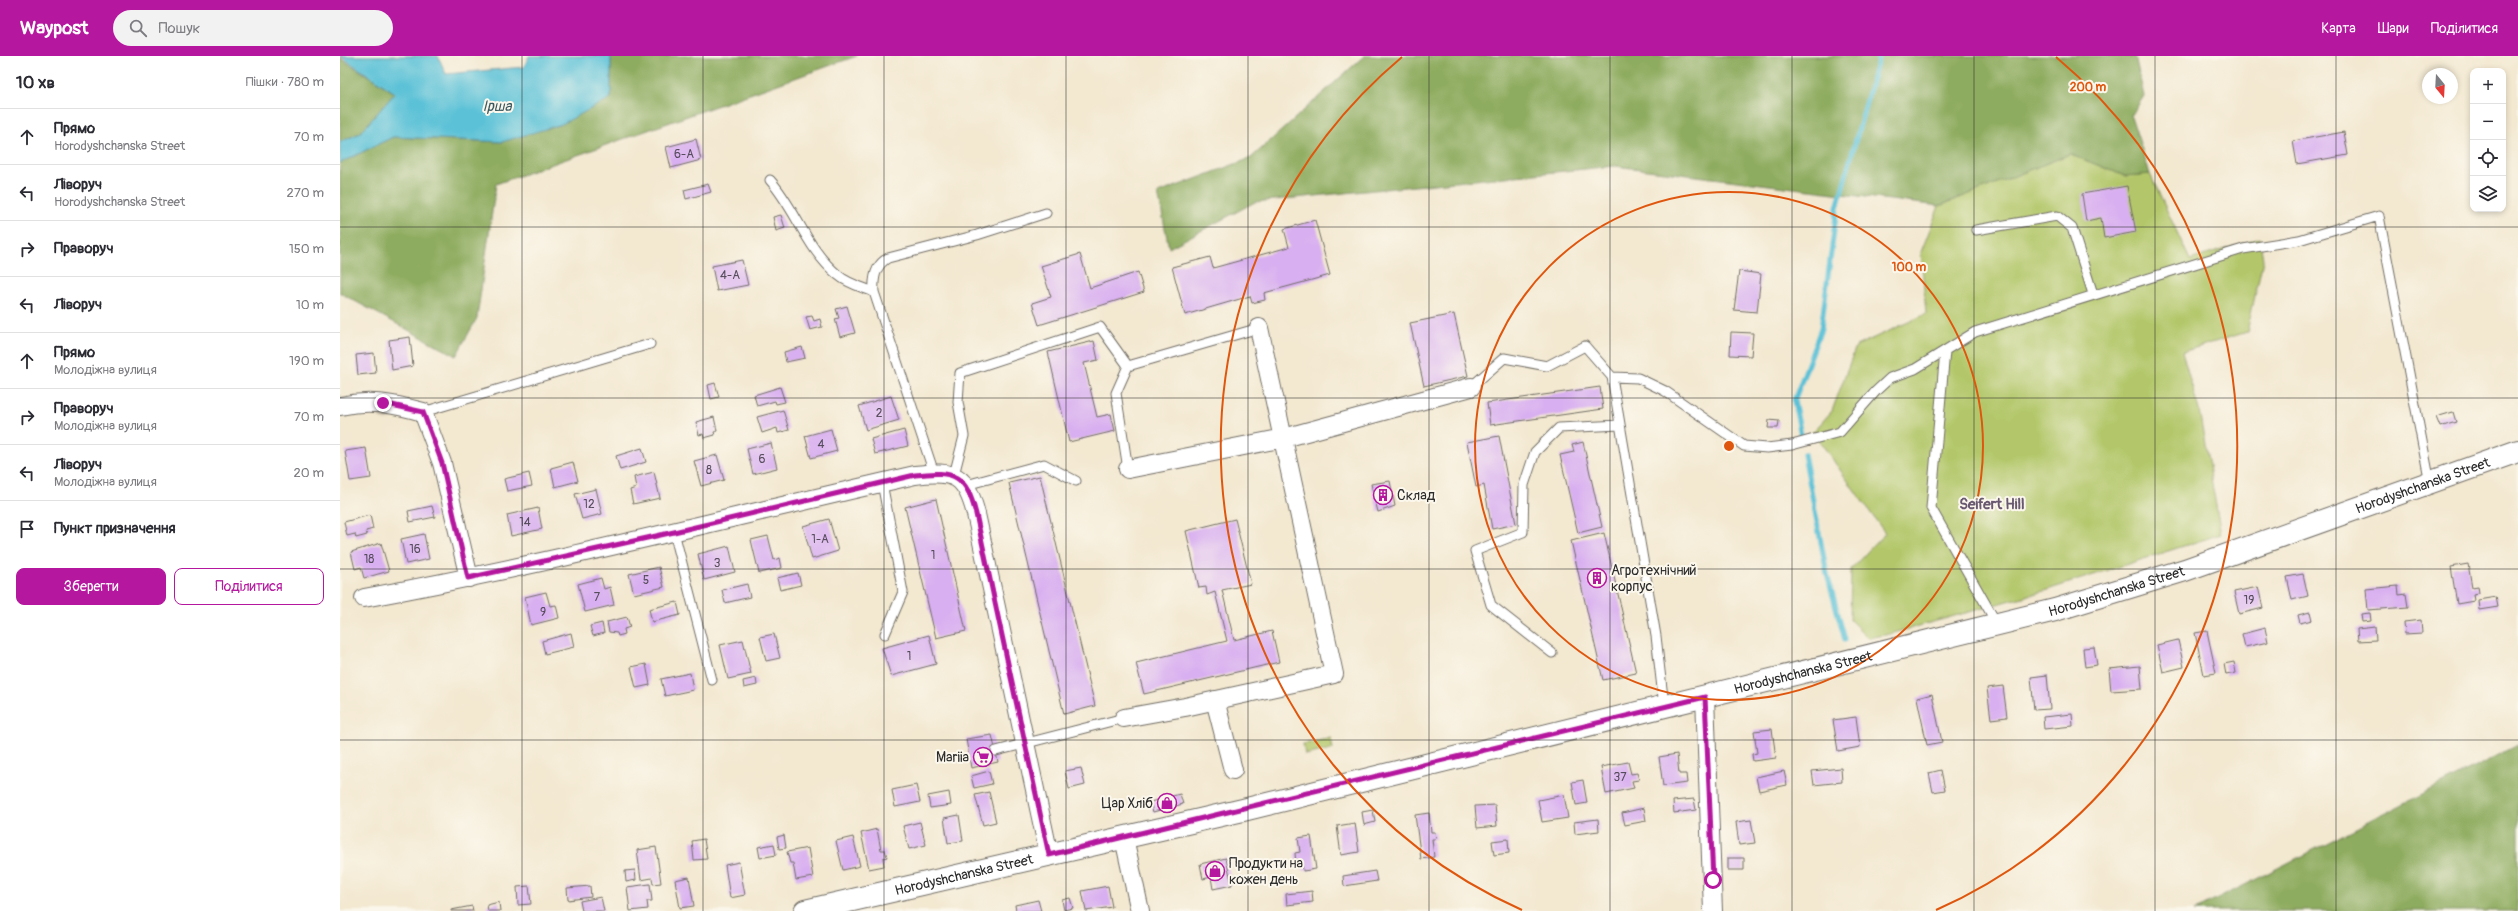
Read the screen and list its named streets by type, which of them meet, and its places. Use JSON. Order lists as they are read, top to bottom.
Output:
{
  "streets": {
    "street": ["Horodyshchanska Street"]
  },
  "districts": ["Seifert Hill"],
  "water": ["Ірша"],
  "places": {
    "building": ["Склад", "Агротехнічний корпус"],
    "supermarket": ["Mariia"],
    "shop": ["Цар Хліб", "Продукти на кожен день"]
  },
  "house_numbers": [
    "6-А",
    "4-А",
    "2",
    "4",
    "6",
    "8",
    "12",
    "14",
    "1-А",
    "16",
    "1",
    "18",
    "3",
    "5",
    "7",
    "19",
    "9",
    "1",
    "37"
  ],
  "north": "bottom",
  "page": {
    "header": "Waypost",
    "search": "Пошук",
    "nav": ["Карта", "Шари", "Поділитися"],
    "heading": ["10 хв", "Пішки · 780 m"],
    "map_buttons": ["+", "−"],
    "list": [
      ["Прямо", "Horodyshchanska Street", "70 m"],
      ["Ліворуч", "Horodyshchanska Street", "270 m"],
      ["Праворуч", "150 m"],
      ["Ліворуч", "10 m"],
      ["Прямо", "Молодіжна вулиця", "190 m"],
      ["Праворуч", "Молодіжна вулиця", "70 m"],
      ["Ліворуч", "Молодіжна вулиця", "20 m"],
      "Пункт призначення"
    ],
    "buttons": ["Зберегти", "Поділитися"]
  },
  "rings": ["200 m", "100 m"]
}
